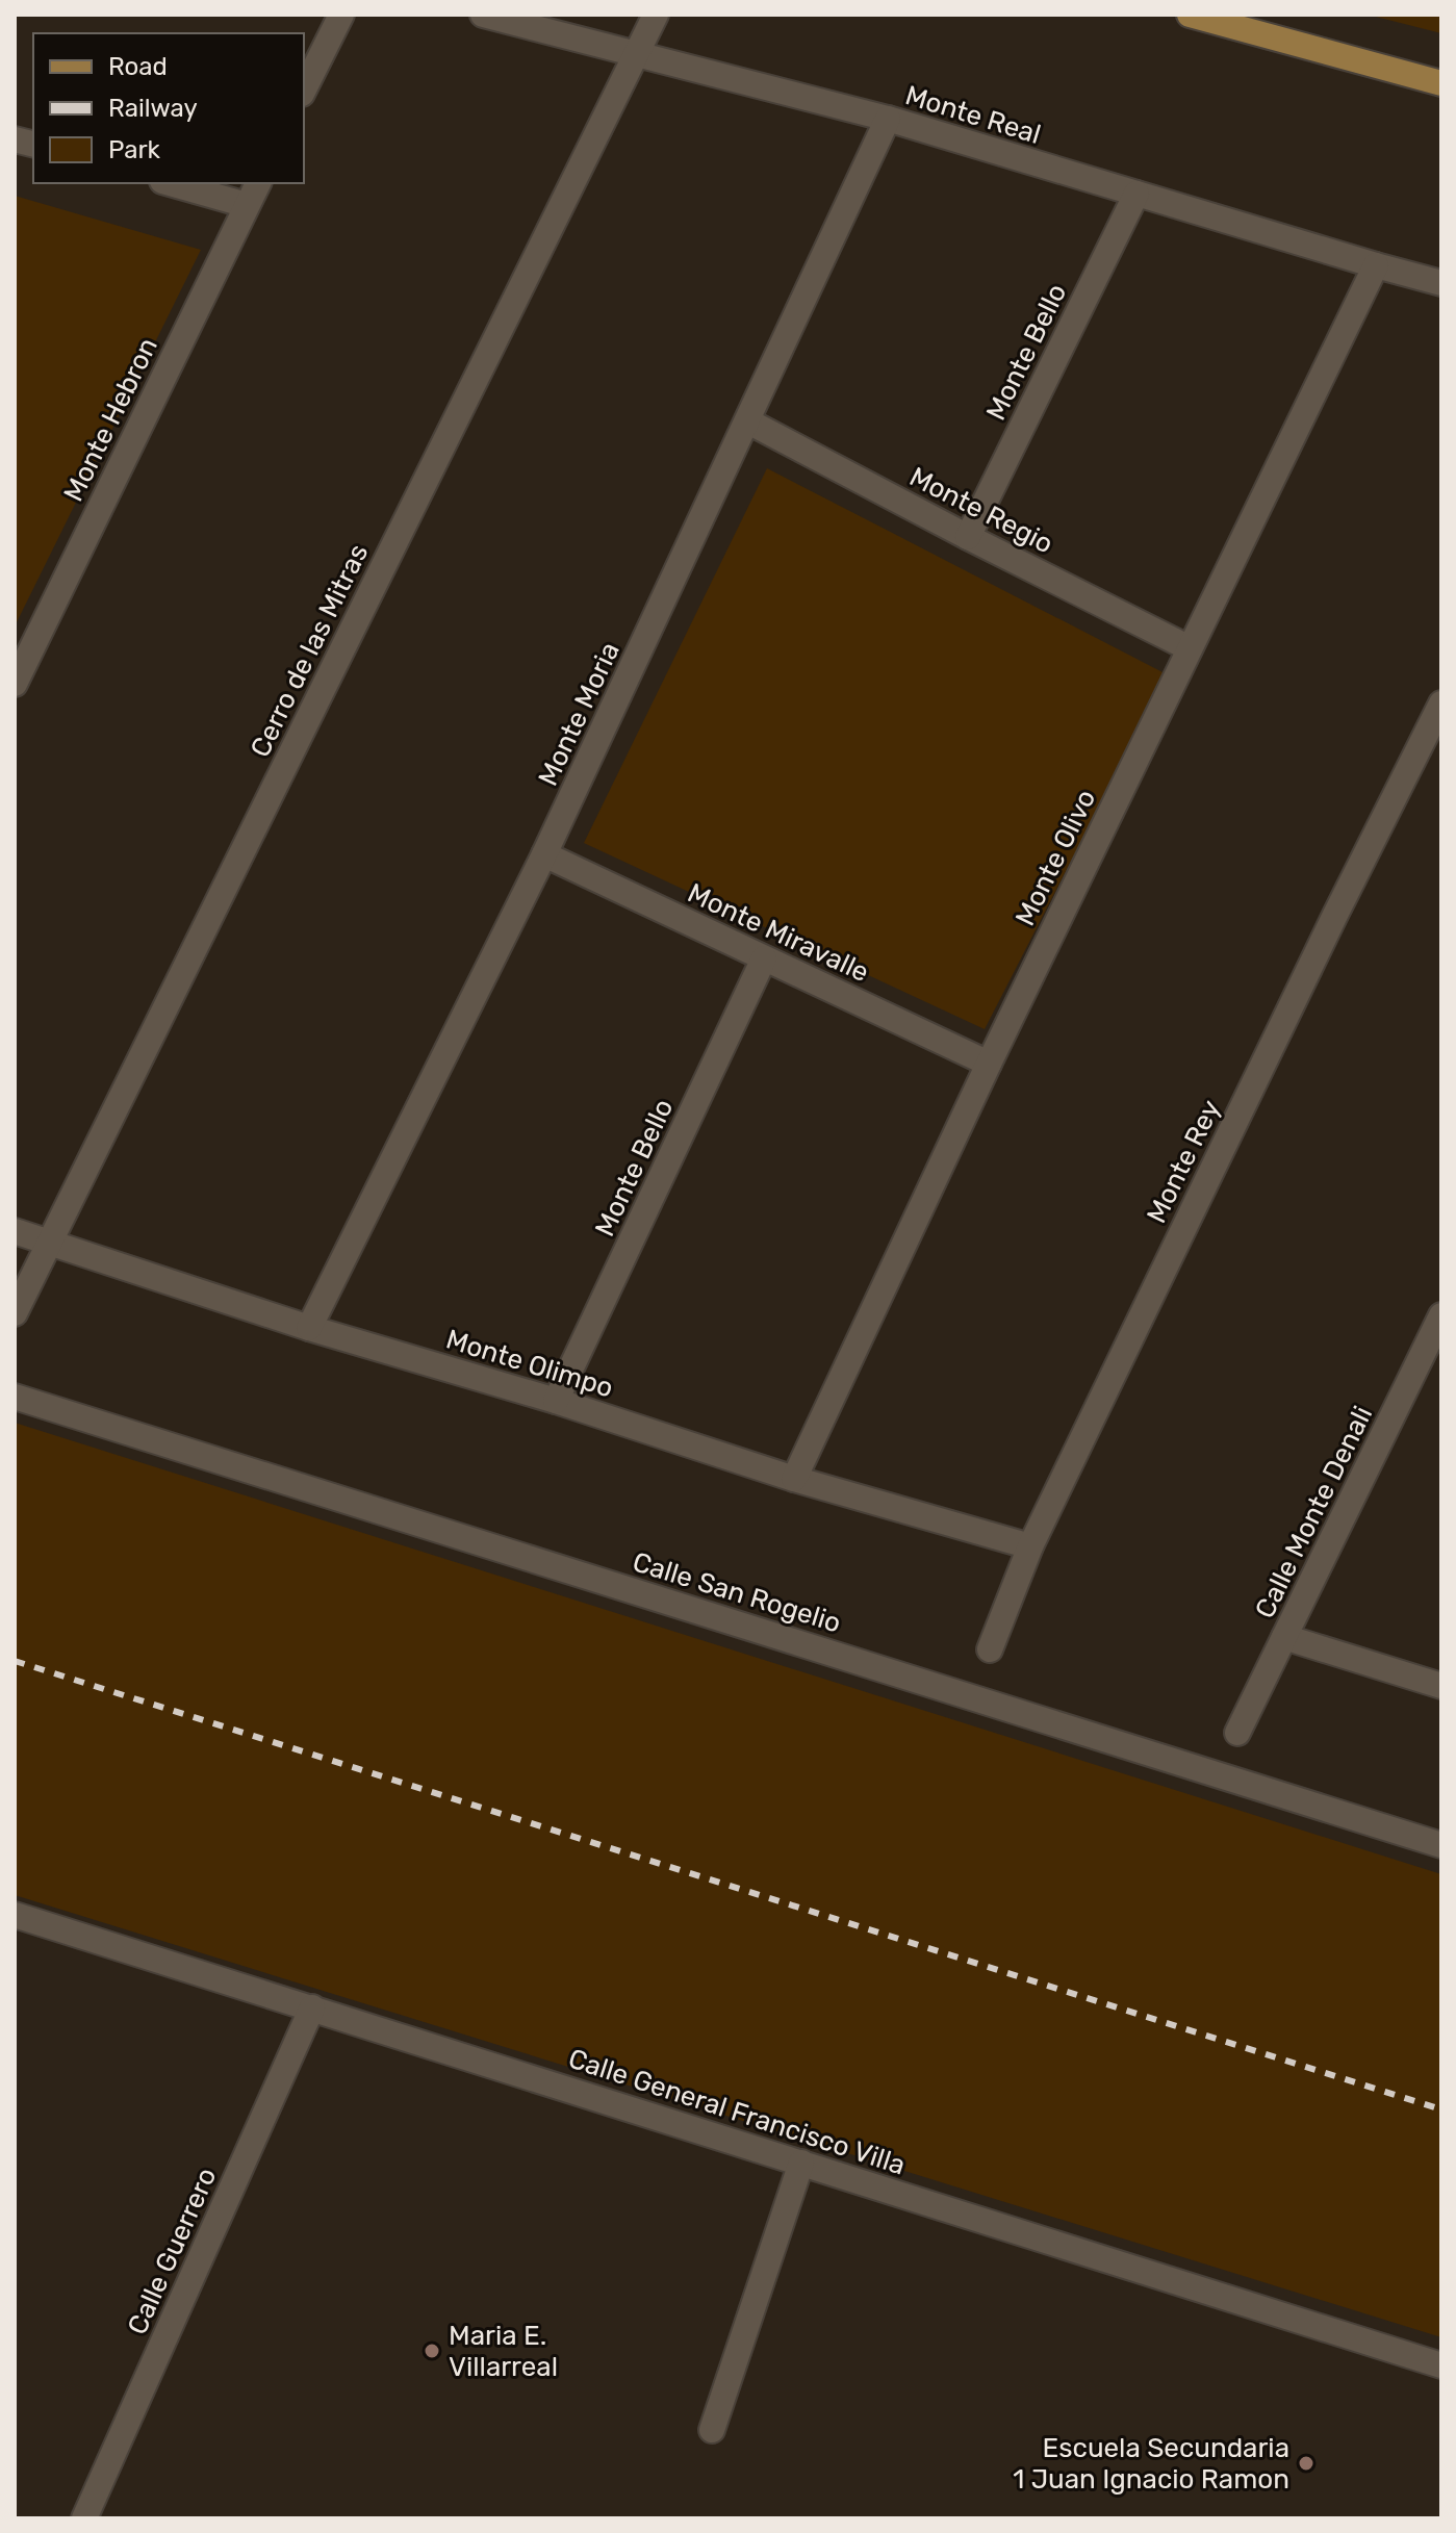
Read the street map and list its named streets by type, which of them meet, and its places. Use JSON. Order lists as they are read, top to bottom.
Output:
{
  "streets": {
    "street": [
      "Monte Real",
      "Monte Bello",
      "Monte Hebron",
      "Monte Regio",
      "Cerro de las Mitras",
      "Monte Moria",
      "Monte Olivo",
      "Monte Miravalle",
      "Monte Rey",
      "Monte Olimpo",
      "Calle Monte Denali",
      "Calle San Rogelio",
      "Calle General Francisco Villa",
      "Calle Guerrero"
    ]
  },
  "crossings": [
    ["Monte Real", "Monte Bello"],
    ["Monte Real", "Cerro de las Mitras"],
    ["Monte Real", "Monte Moria"],
    ["Monte Real", "Monte Olivo"],
    ["Monte Bello", "Monte Regio"],
    ["Monte Bello", "Monte Miravalle"],
    ["Monte Bello", "Monte Olimpo"],
    ["Monte Regio", "Monte Moria"],
    ["Monte Regio", "Monte Olivo"],
    ["Cerro de las Mitras", "Monte Olimpo"],
    ["Monte Moria", "Monte Miravalle"],
    ["Monte Moria", "Monte Olimpo"],
    ["Monte Olivo", "Monte Miravalle"],
    ["Monte Olivo", "Monte Olimpo"],
    ["Monte Rey", "Monte Olimpo"],
    ["Calle General Francisco Villa", "Calle Guerrero"]
  ],
  "places": ["Maria E. Villarreal", "Escuela Secundaria 1 Juan Ignacio Ramon"],
  "legend": ["Road", "Railway", "Park"]
}
